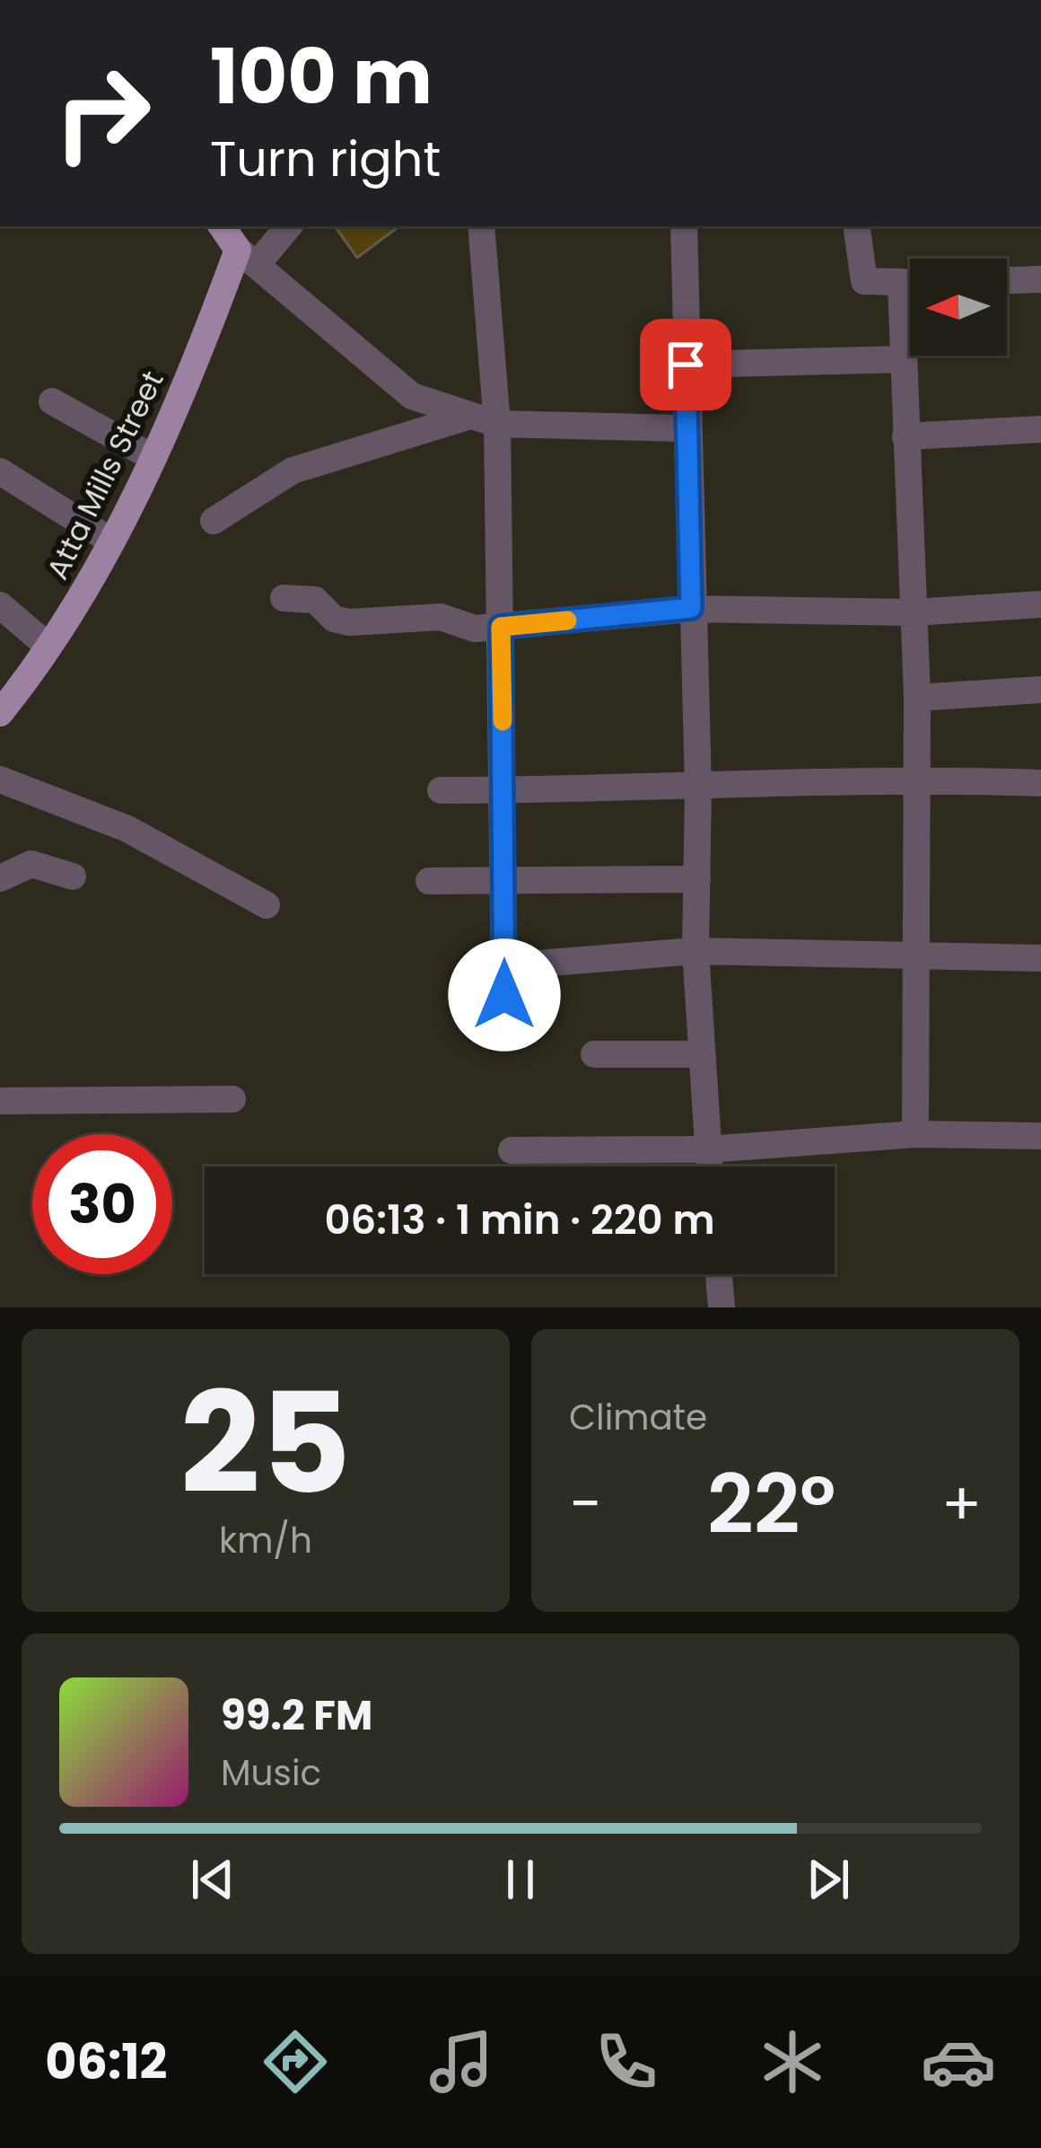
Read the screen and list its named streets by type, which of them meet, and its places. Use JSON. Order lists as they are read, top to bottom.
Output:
{
  "streets": {
    "main road": ["Atta Mills Street"]
  },
  "north": "left",
  "page": {
    "turn": ["100 m", "Turn right"],
    "limit": "30",
    "trip": "06:13 · 1 min · 220 m",
    "tile": [
      ["25", "km/h"],
      "Climate"
    ],
    "heat": ["−", "22°", "+"],
    "song": ["99.2 FM", "Music"],
    "tabs": "06:12"
  }
}
